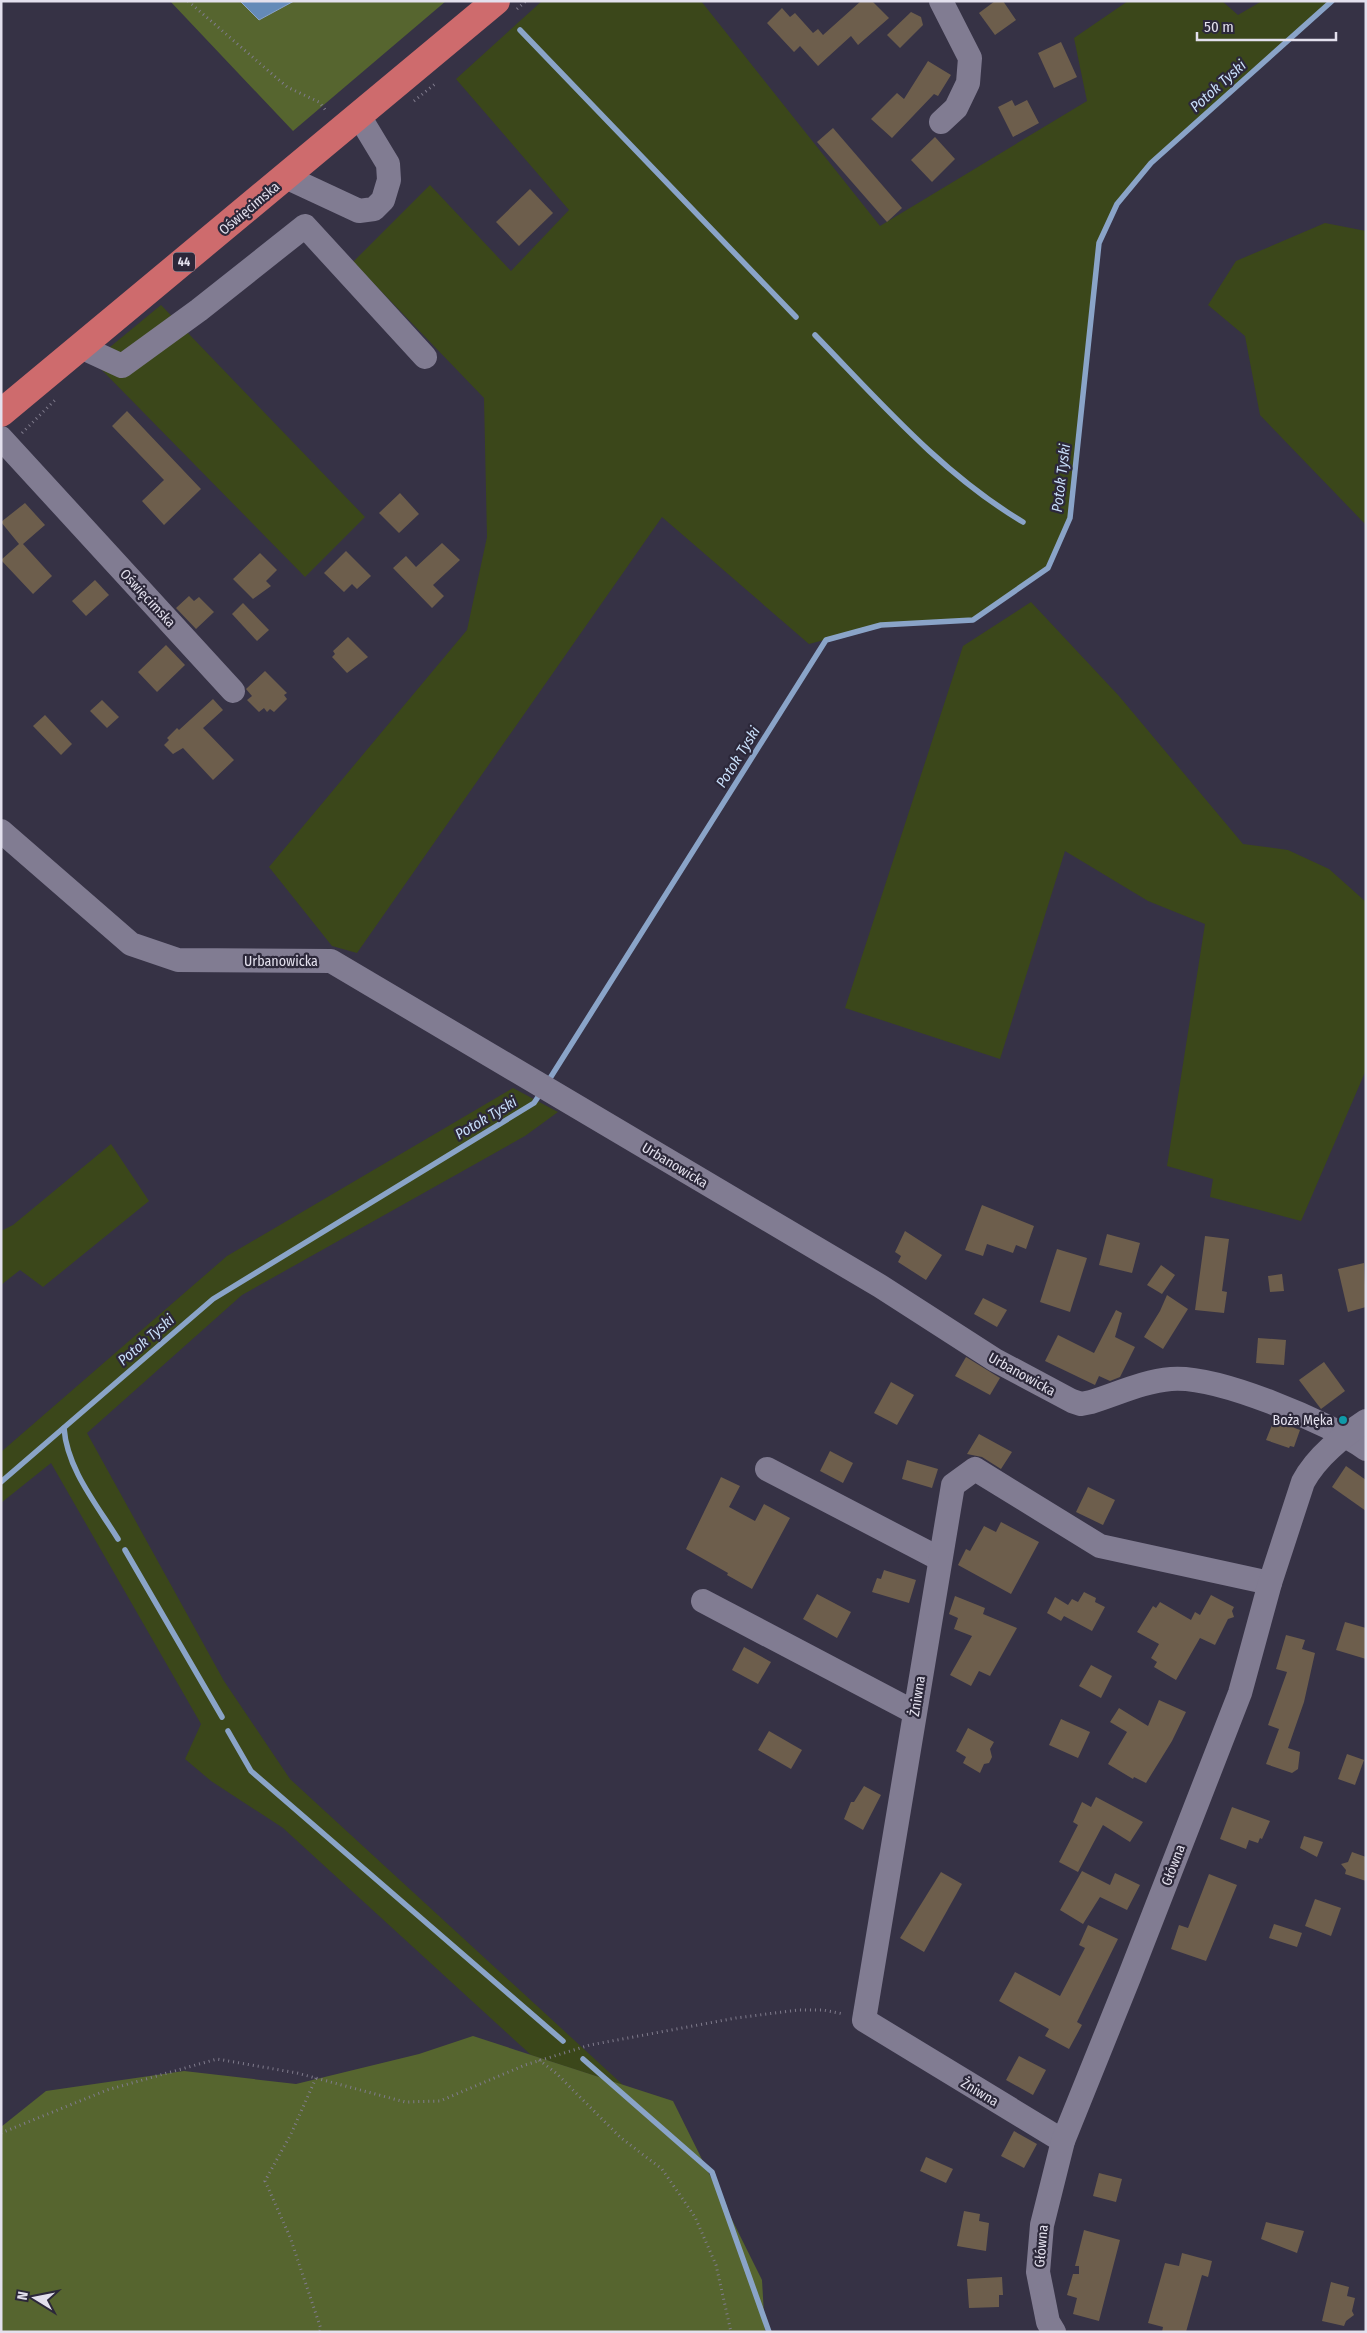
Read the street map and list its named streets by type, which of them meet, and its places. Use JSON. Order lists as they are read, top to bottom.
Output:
{
  "streets": {
    "highway": ["Oświęcimska", "44"],
    "street": ["Urbanowicka", "Żniwna", "Główna"]
  },
  "crossings": [
    ["Urbanowicka", "Główna"],
    ["Żniwna", "Główna"]
  ],
  "water": ["Potok Tyski"],
  "places": ["Boża Męka"],
  "scale_bar": "50 m",
  "north": "left"
}
